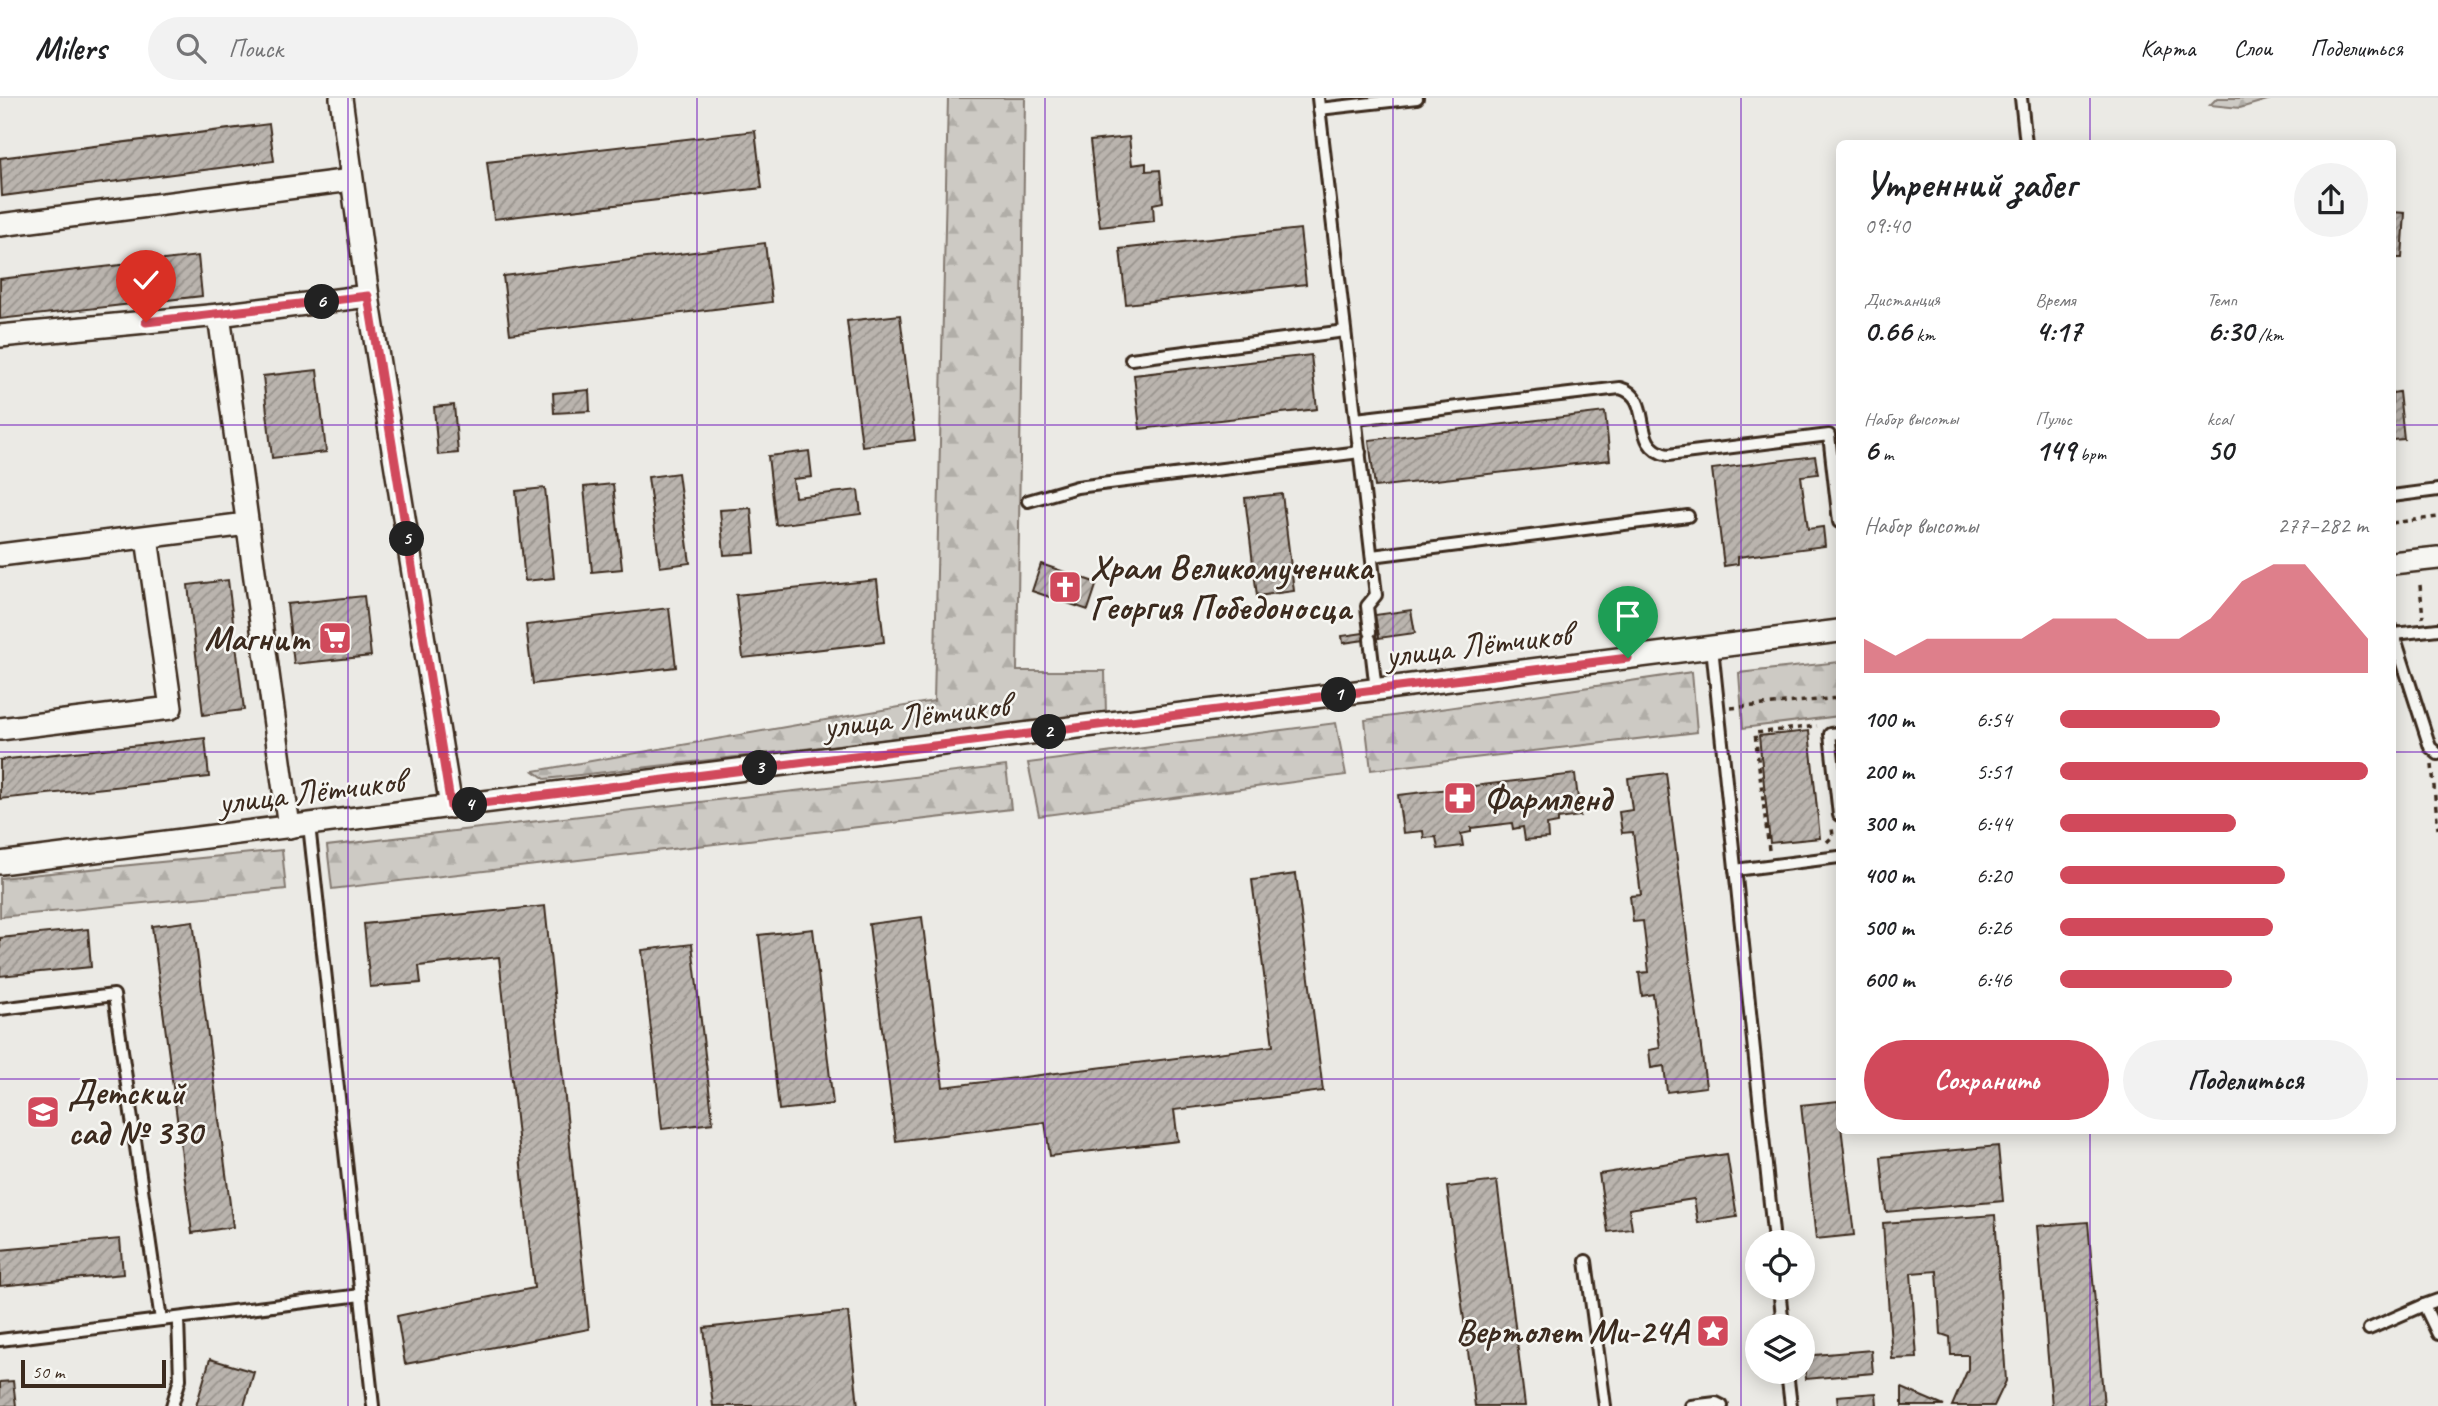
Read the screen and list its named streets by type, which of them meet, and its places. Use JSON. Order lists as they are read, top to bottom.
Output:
{
  "streets": {
    "street": ["улица Лётчиков"]
  },
  "places": {
    "church": ["Храм Великомученика Георгия Победоносца"],
    "supermarket": ["Магнит"],
    "pharmacy": ["Фармленд"],
    "school or university": ["Детский сад № 330"],
    "place": ["Вертолет Ми-24А"]
  },
  "scale_bar": "50 m",
  "page": {
    "header": "Milers",
    "search": "Поиск",
    "nav": ["Карта", "Слои", "Поделиться"],
    "heading": ["Утренний забег", "09:40"],
    "stats": [
      ["Дистанция", "0.66 km"],
      ["Время", "4:17"],
      ["Темп", "6:30 /km"],
      ["Набор высоты", "6 m"],
      ["Пульс", "149 bpm"],
      ["kcal", "50"]
    ],
    "pins": [
      "6",
      "5",
      "1",
      "2",
      "3",
      "4"
    ],
    "chart": ["Набор высоты", "277–282 m"],
    "list": [
      {
        "name": "100 m",
        "note": "6:54"
      },
      {
        "name": "200 m",
        "note": "5:51"
      },
      {
        "name": "300 m",
        "note": "6:44"
      },
      {
        "name": "400 m",
        "note": "6:20"
      },
      {
        "name": "500 m",
        "note": "6:26"
      },
      {
        "name": "600 m",
        "note": "6:46"
      }
    ],
    "buttons": ["Сохранить", "Поделиться"],
    "scale": "50 m"
  }
}
